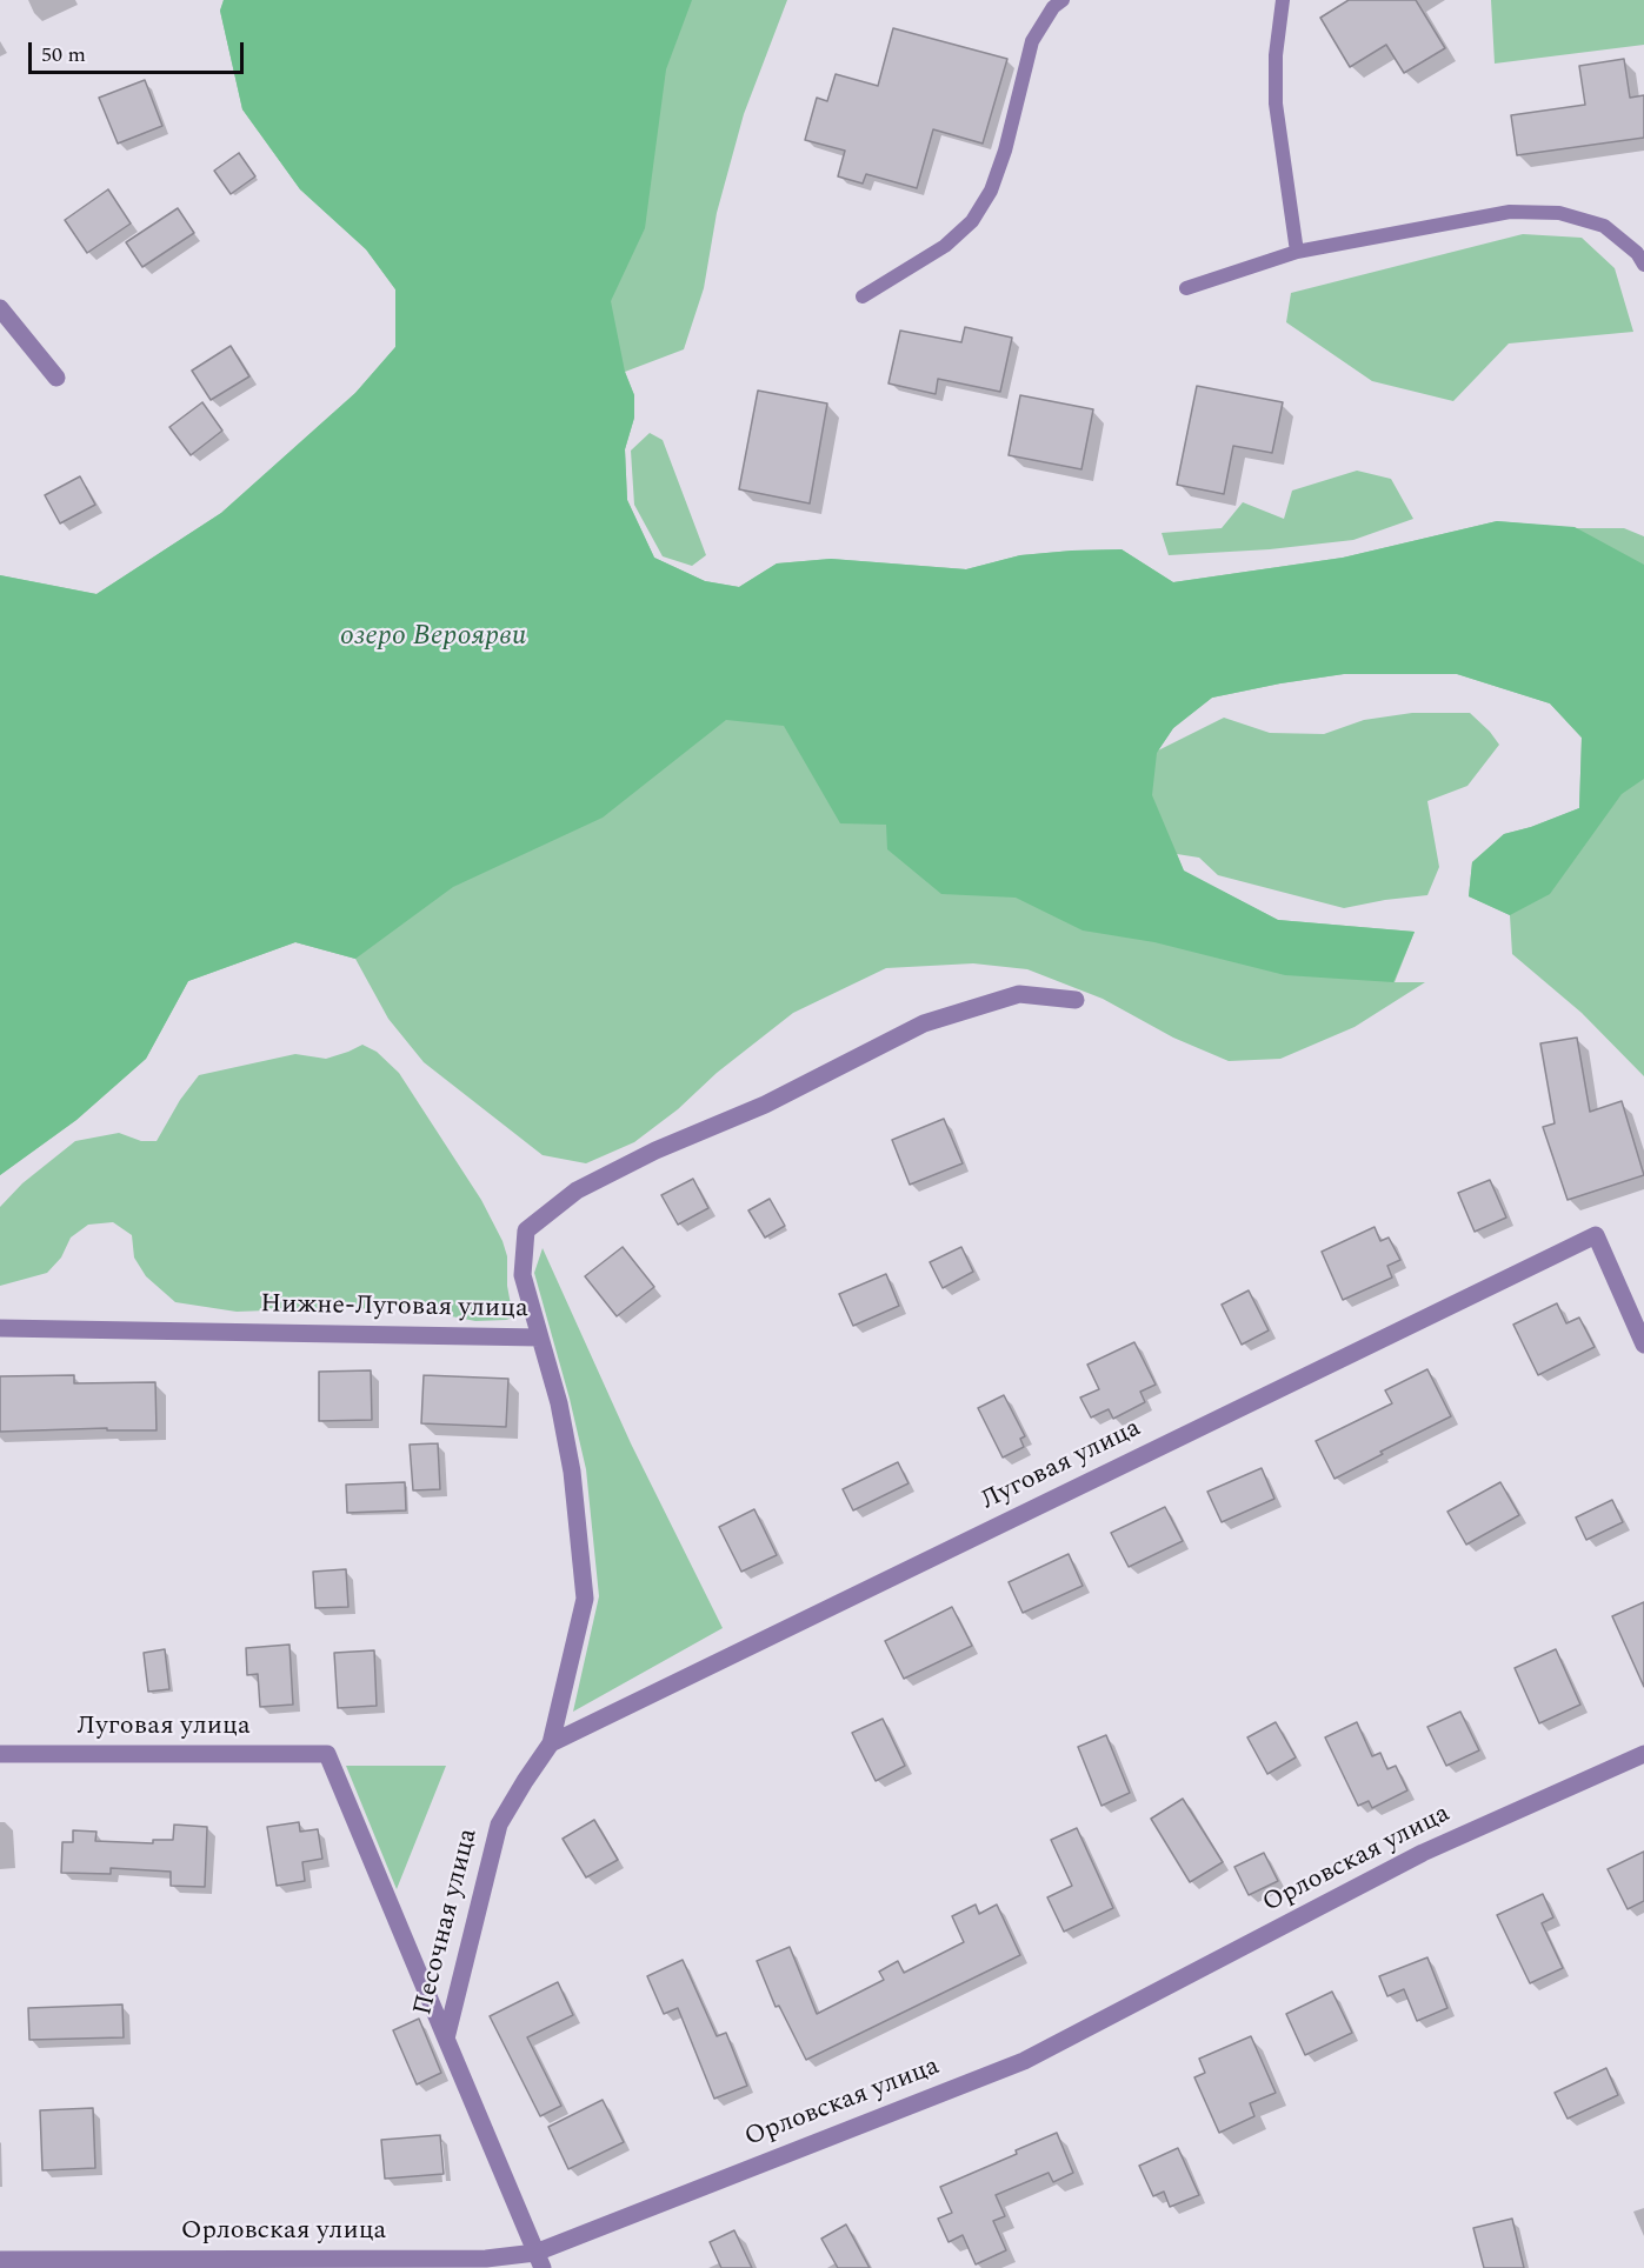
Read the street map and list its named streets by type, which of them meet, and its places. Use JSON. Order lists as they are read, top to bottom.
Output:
{
  "streets": {
    "street": [
      "Нижне-Луговая улица",
      "Луговая улица",
      "Орловская улица",
      "Песочная улица"
    ]
  },
  "crossings": [
    ["Нижне-Луговая улица", "Песочная улица"],
    ["Луговая улица", "Песочная улица"],
    ["Орловская улица", "Песочная улица"]
  ],
  "water": ["озеро Вероярви"],
  "scale_bar": "50 m"
}
